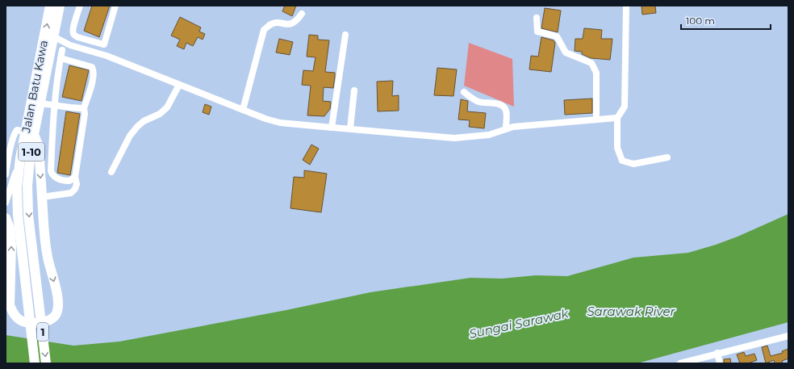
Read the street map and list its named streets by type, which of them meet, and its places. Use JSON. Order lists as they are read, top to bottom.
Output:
{
  "streets": {
    "highway": ["Jalan Batu Kawa", "1-10", "1"]
  },
  "crossings": [
    ["Jalan Batu Kawa", "1"]
  ],
  "water": ["Sarawak River", "Sungai Sarawak"],
  "scale_bar": "100 m"
}
